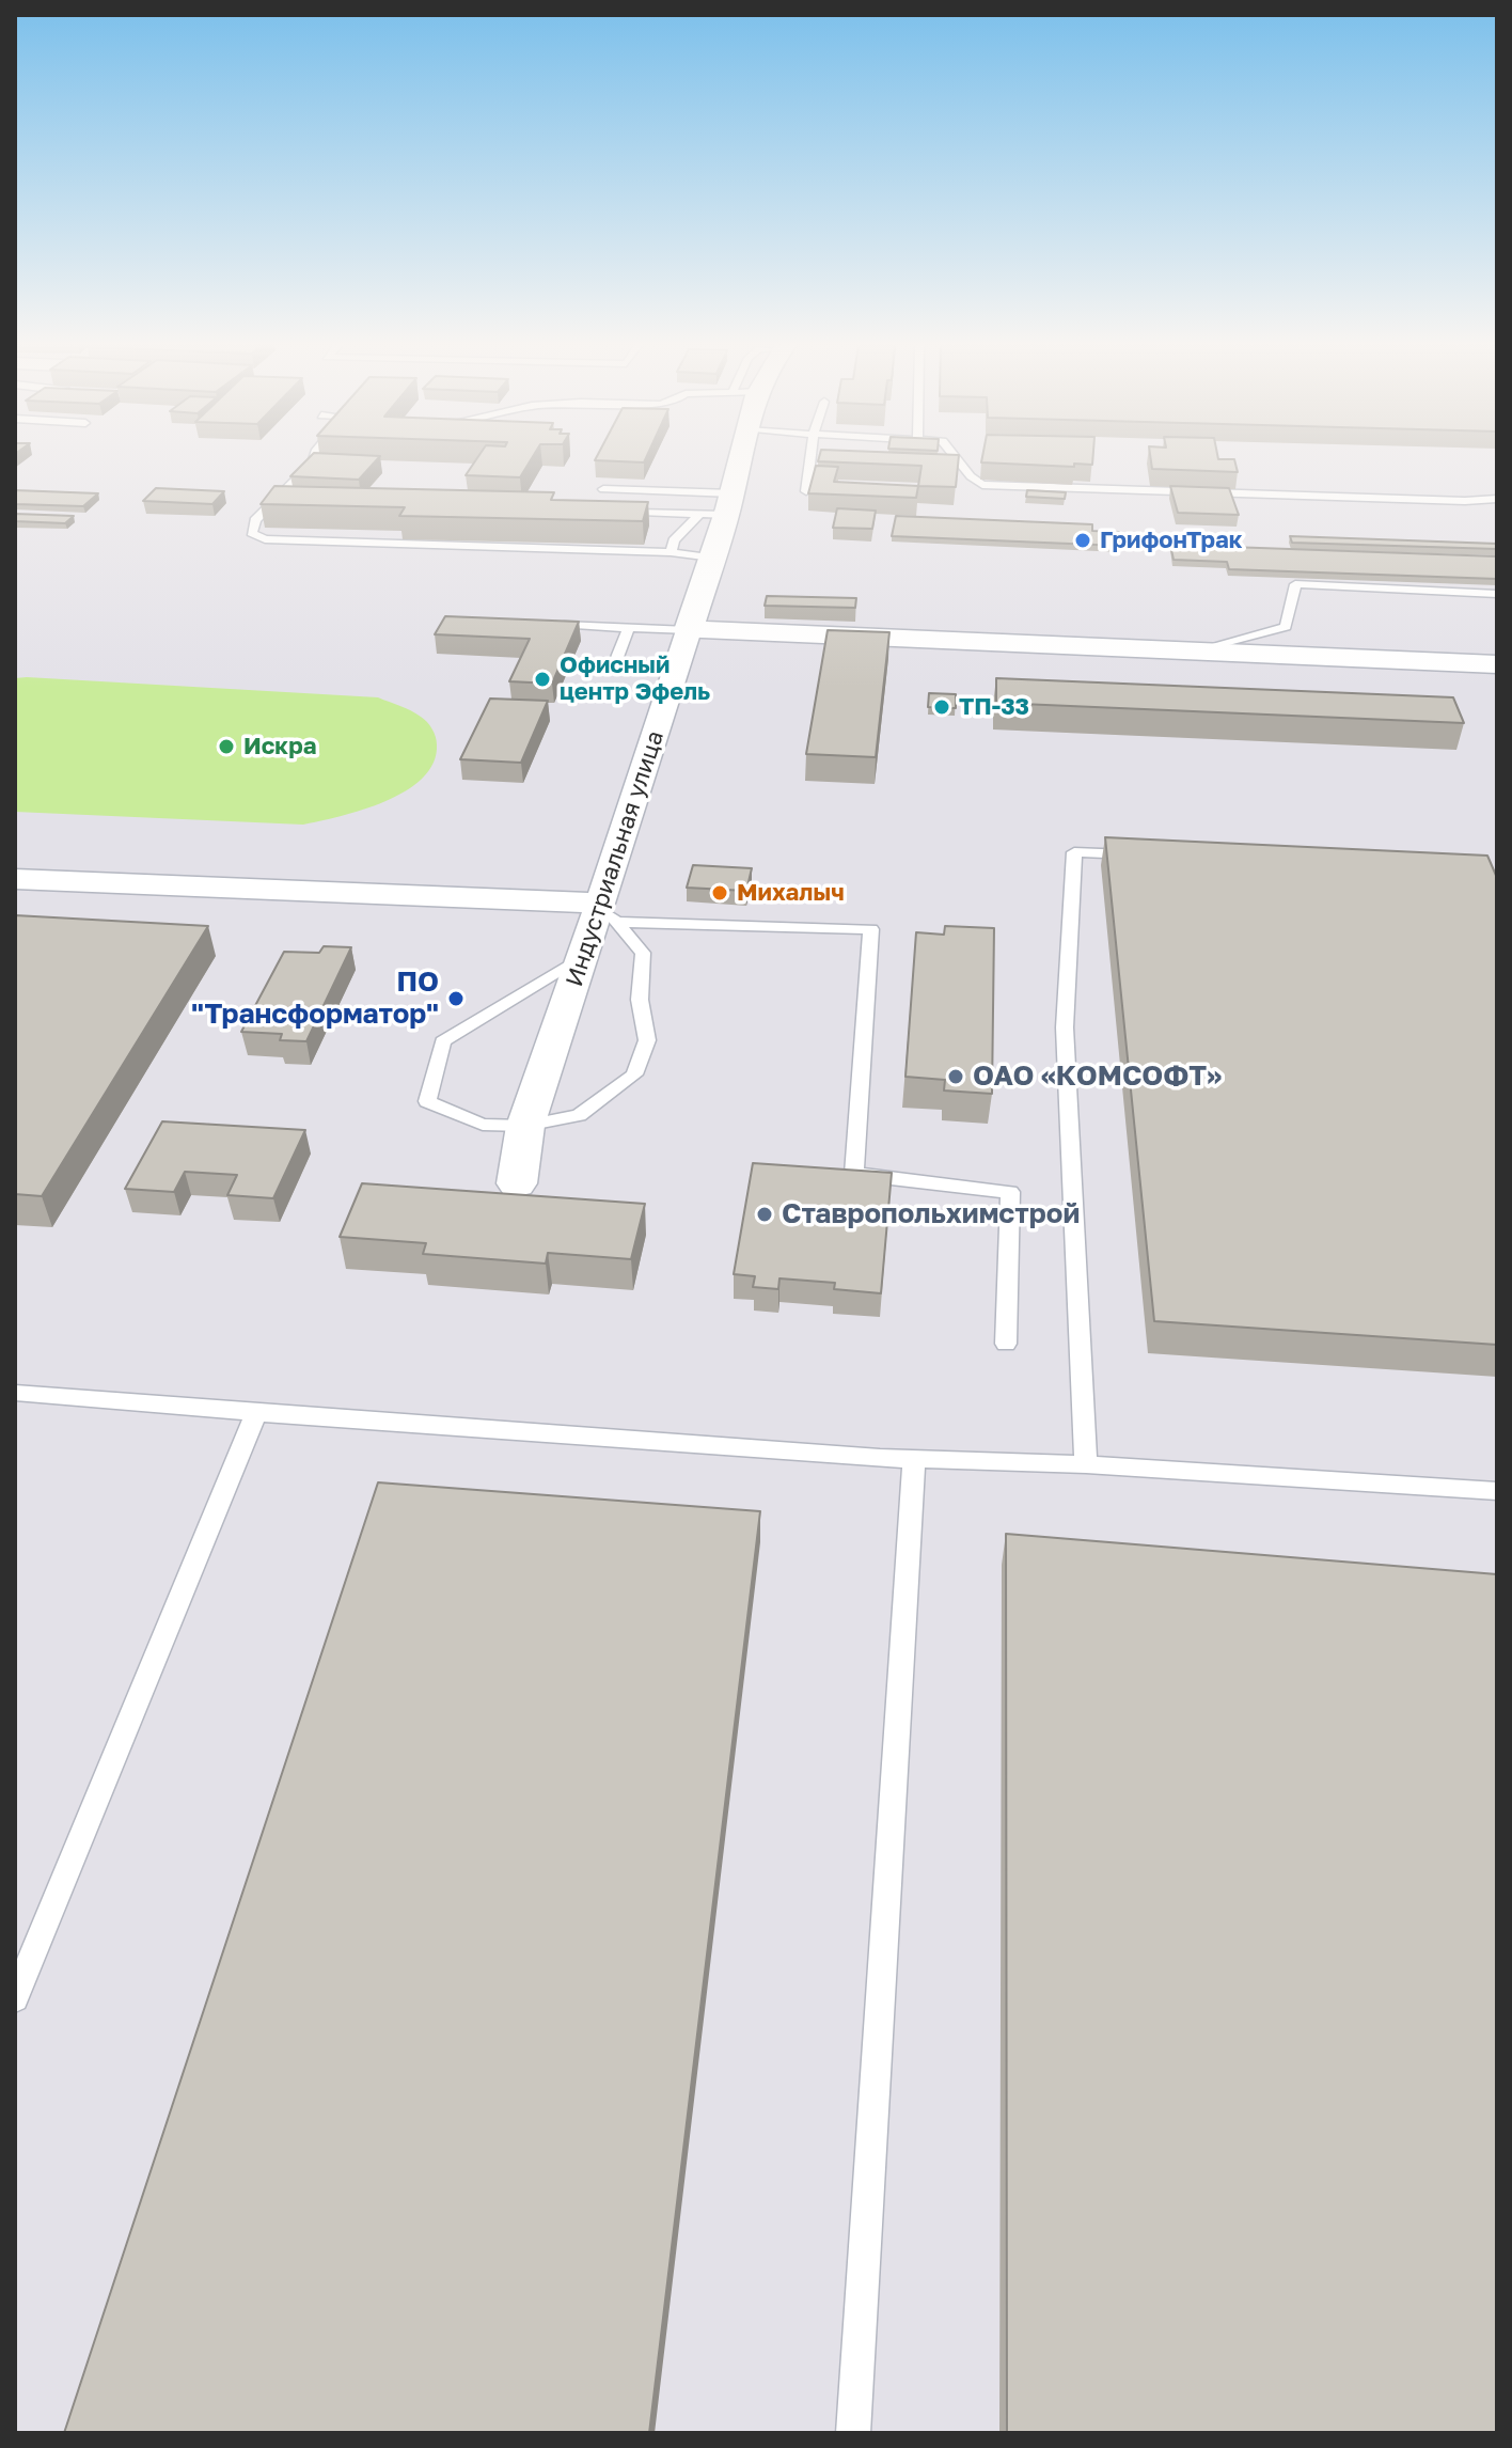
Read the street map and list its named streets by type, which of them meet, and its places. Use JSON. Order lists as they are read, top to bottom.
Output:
{
  "streets": {
    "street": ["Индустриальная улица"]
  },
  "places": [
    "ГрифонТрак",
    "Офисный центр Эфель",
    "ТП-33",
    "Искра",
    "Михалыч",
    "ПО \"Трансформатор\"",
    "ОАО «КОМСОФТ»",
    "Ставропольхимстрой"
  ]
}
